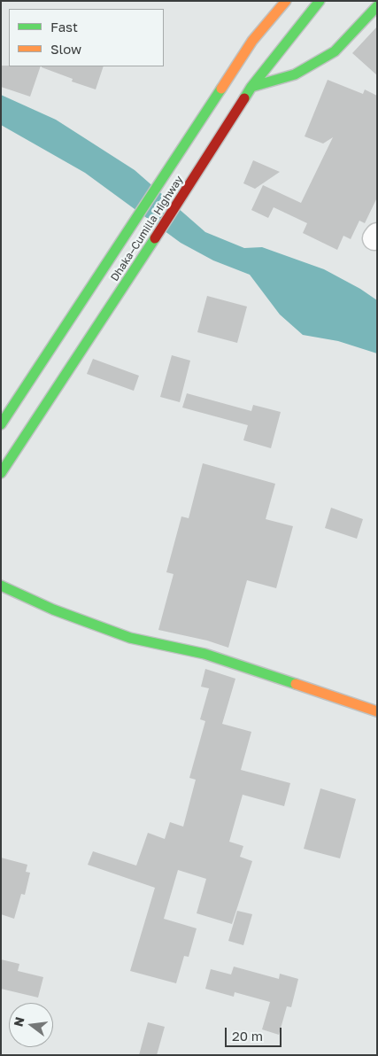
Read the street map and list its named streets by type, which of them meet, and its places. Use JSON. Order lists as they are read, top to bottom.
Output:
{
  "streets": {
    "main road": ["Dhaka–Cumilla Highway"]
  },
  "legend": ["Fast", "Slow"],
  "scale_bar": "20 m",
  "north": "left"
}
